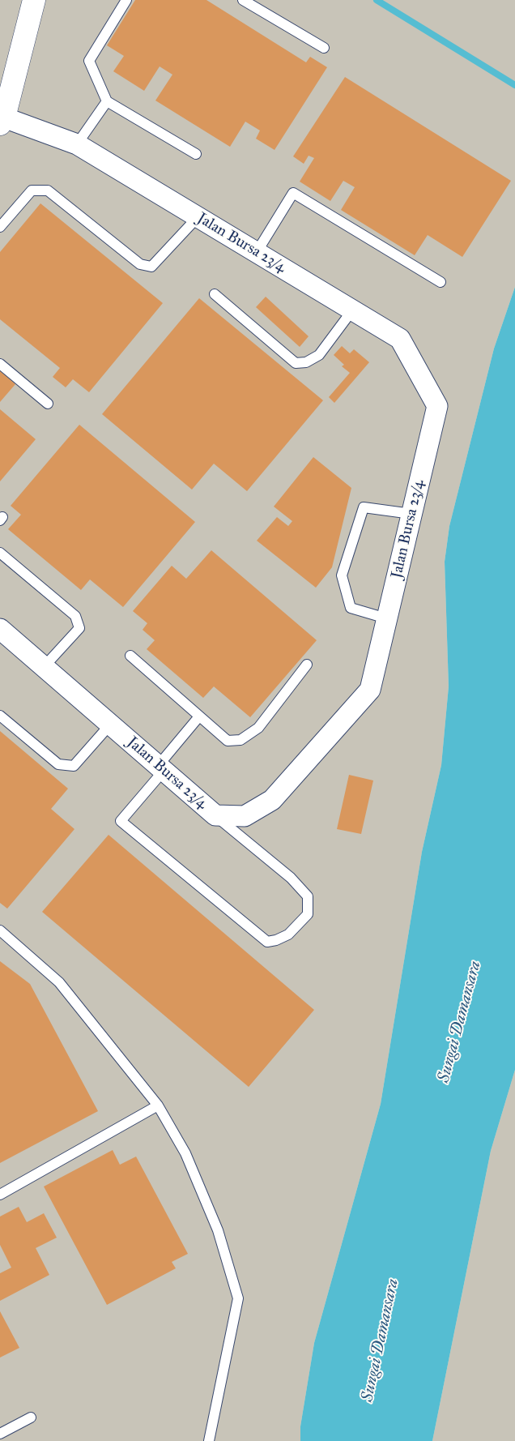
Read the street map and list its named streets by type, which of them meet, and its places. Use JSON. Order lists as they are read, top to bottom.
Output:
{
  "streets": {
    "street": ["Jalan Bursa 23/4"]
  },
  "water": ["Sungai Damansara"]
}
